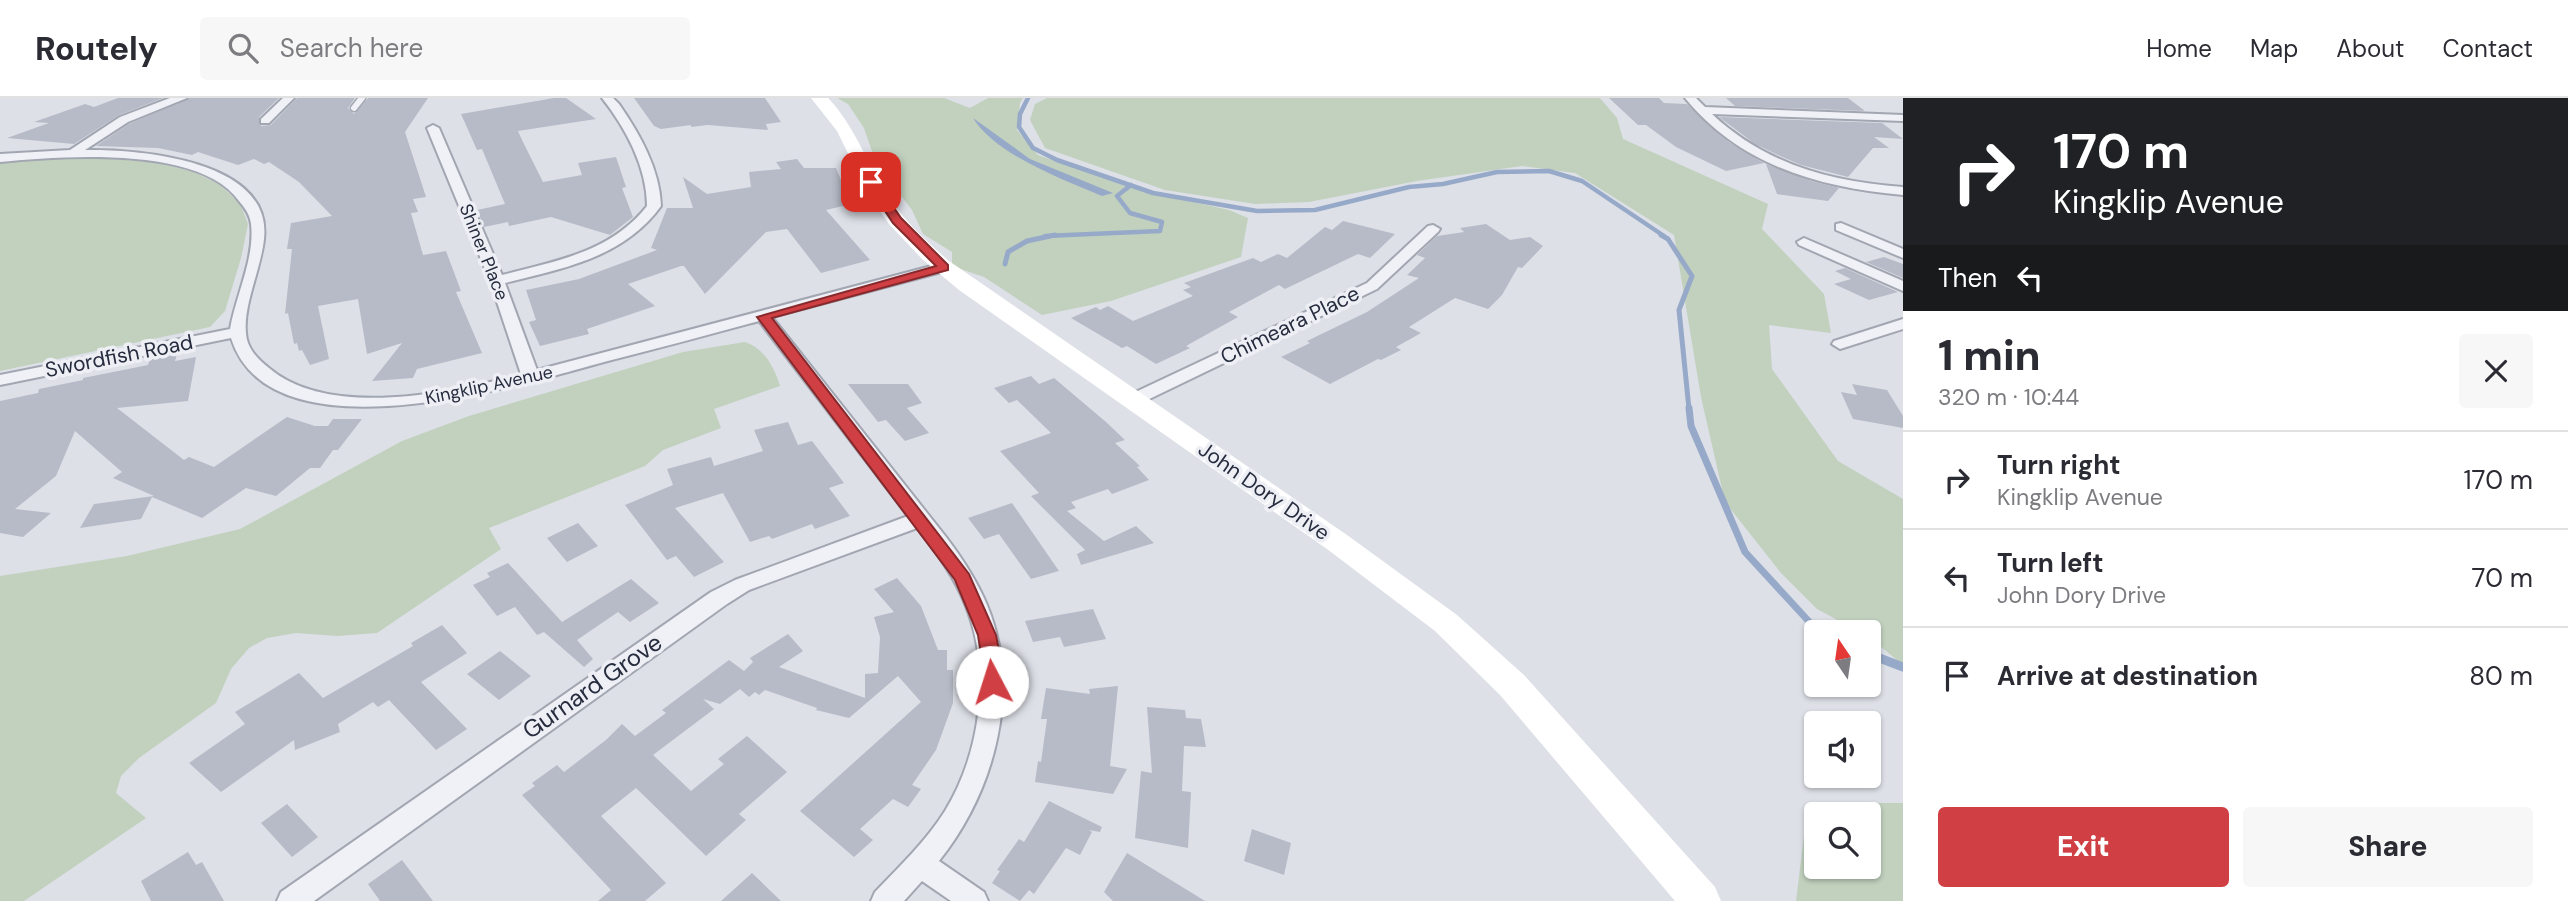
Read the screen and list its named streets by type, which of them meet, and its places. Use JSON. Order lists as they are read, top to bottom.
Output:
{
  "streets": {
    "street": [
      "Shiner Place",
      "Chimeara Place",
      "Swordfish Road",
      "Kingklip Avenue",
      "John Dory Drive",
      "Gurnard Grove"
    ]
  },
  "crossings": [
    ["Shiner Place", "Kingklip Avenue"],
    ["Chimeara Place", "John Dory Drive"],
    ["Swordfish Road", "Kingklip Avenue"],
    ["Kingklip Avenue", "John Dory Drive"]
  ],
  "north": "top",
  "page": {
    "header": "Routely",
    "search": "Search here",
    "nav": [
      "Home",
      "Map",
      "About",
      "Contact"
    ],
    "turn": ["170 m", "Kingklip Avenue"],
    "then": "Then",
    "heading": ["1 min", "320 m · 10:44"],
    "list": [
      {
        "name": "Turn right",
        "note": "Kingklip Avenue",
        "value": "170 m"
      },
      {
        "name": "Turn left",
        "note": "John Dory Drive",
        "value": "70 m"
      },
      {
        "name": "Arrive at destination",
        "value": "80 m"
      }
    ],
    "buttons": ["Exit", "Share"]
  }
}
